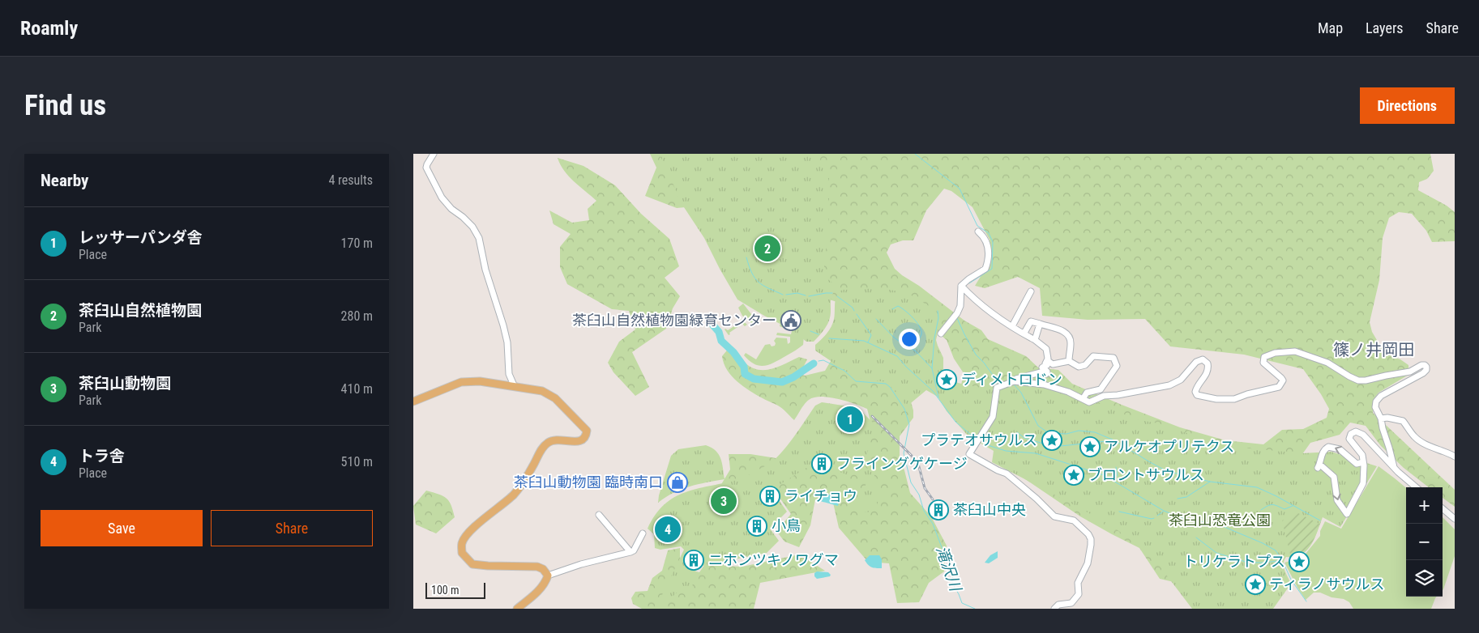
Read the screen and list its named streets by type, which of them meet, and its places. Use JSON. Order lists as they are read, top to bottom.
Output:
{
  "districts": ["篠ノ井岡田"],
  "water": ["滝沢川"],
  "parks": ["茶臼山恐竜公園"],
  "places": {
    "public building": ["茶臼山自然植物園緑育センター"],
    "place": [
      "ディメトロドン",
      "プラテオサウルス",
      "アルケオプリテクス",
      "ブロントサウルス",
      "トリケラトプス",
      "ティラノサウルス"
    ],
    "building": [
      "フライングゲケージ",
      "ライチョウ",
      "茶臼山中央",
      "小鳥",
      "ニホンツキノワグマ"
    ],
    "shop": ["茶臼山動物園 臨時南口"]
  },
  "scale_bar": "100 m",
  "page": {
    "header": "Roamly",
    "nav": ["Map", "Layers", "Share"],
    "buttons": [
      "Directions",
      ["Save", "Share"]
    ],
    "title": "Find us",
    "heading": ["Nearby", "4 results"],
    "list": [
      {
        "mark": "1",
        "name": "レッサーパンダ舎",
        "note": "Place",
        "value": "170 m"
      },
      {
        "mark": "2",
        "name": "茶臼山自然植物園",
        "note": "Park",
        "value": "280 m"
      },
      {
        "mark": "3",
        "name": "茶臼山動物園",
        "note": "Park",
        "value": "410 m"
      },
      {
        "mark": "4",
        "name": "トラ舎",
        "note": "Place",
        "value": "510 m"
      }
    ],
    "pins": [
      "2",
      "1",
      "3",
      "4"
    ],
    "map_buttons": ["+", "−"],
    "scale": "100 m"
  }
}
